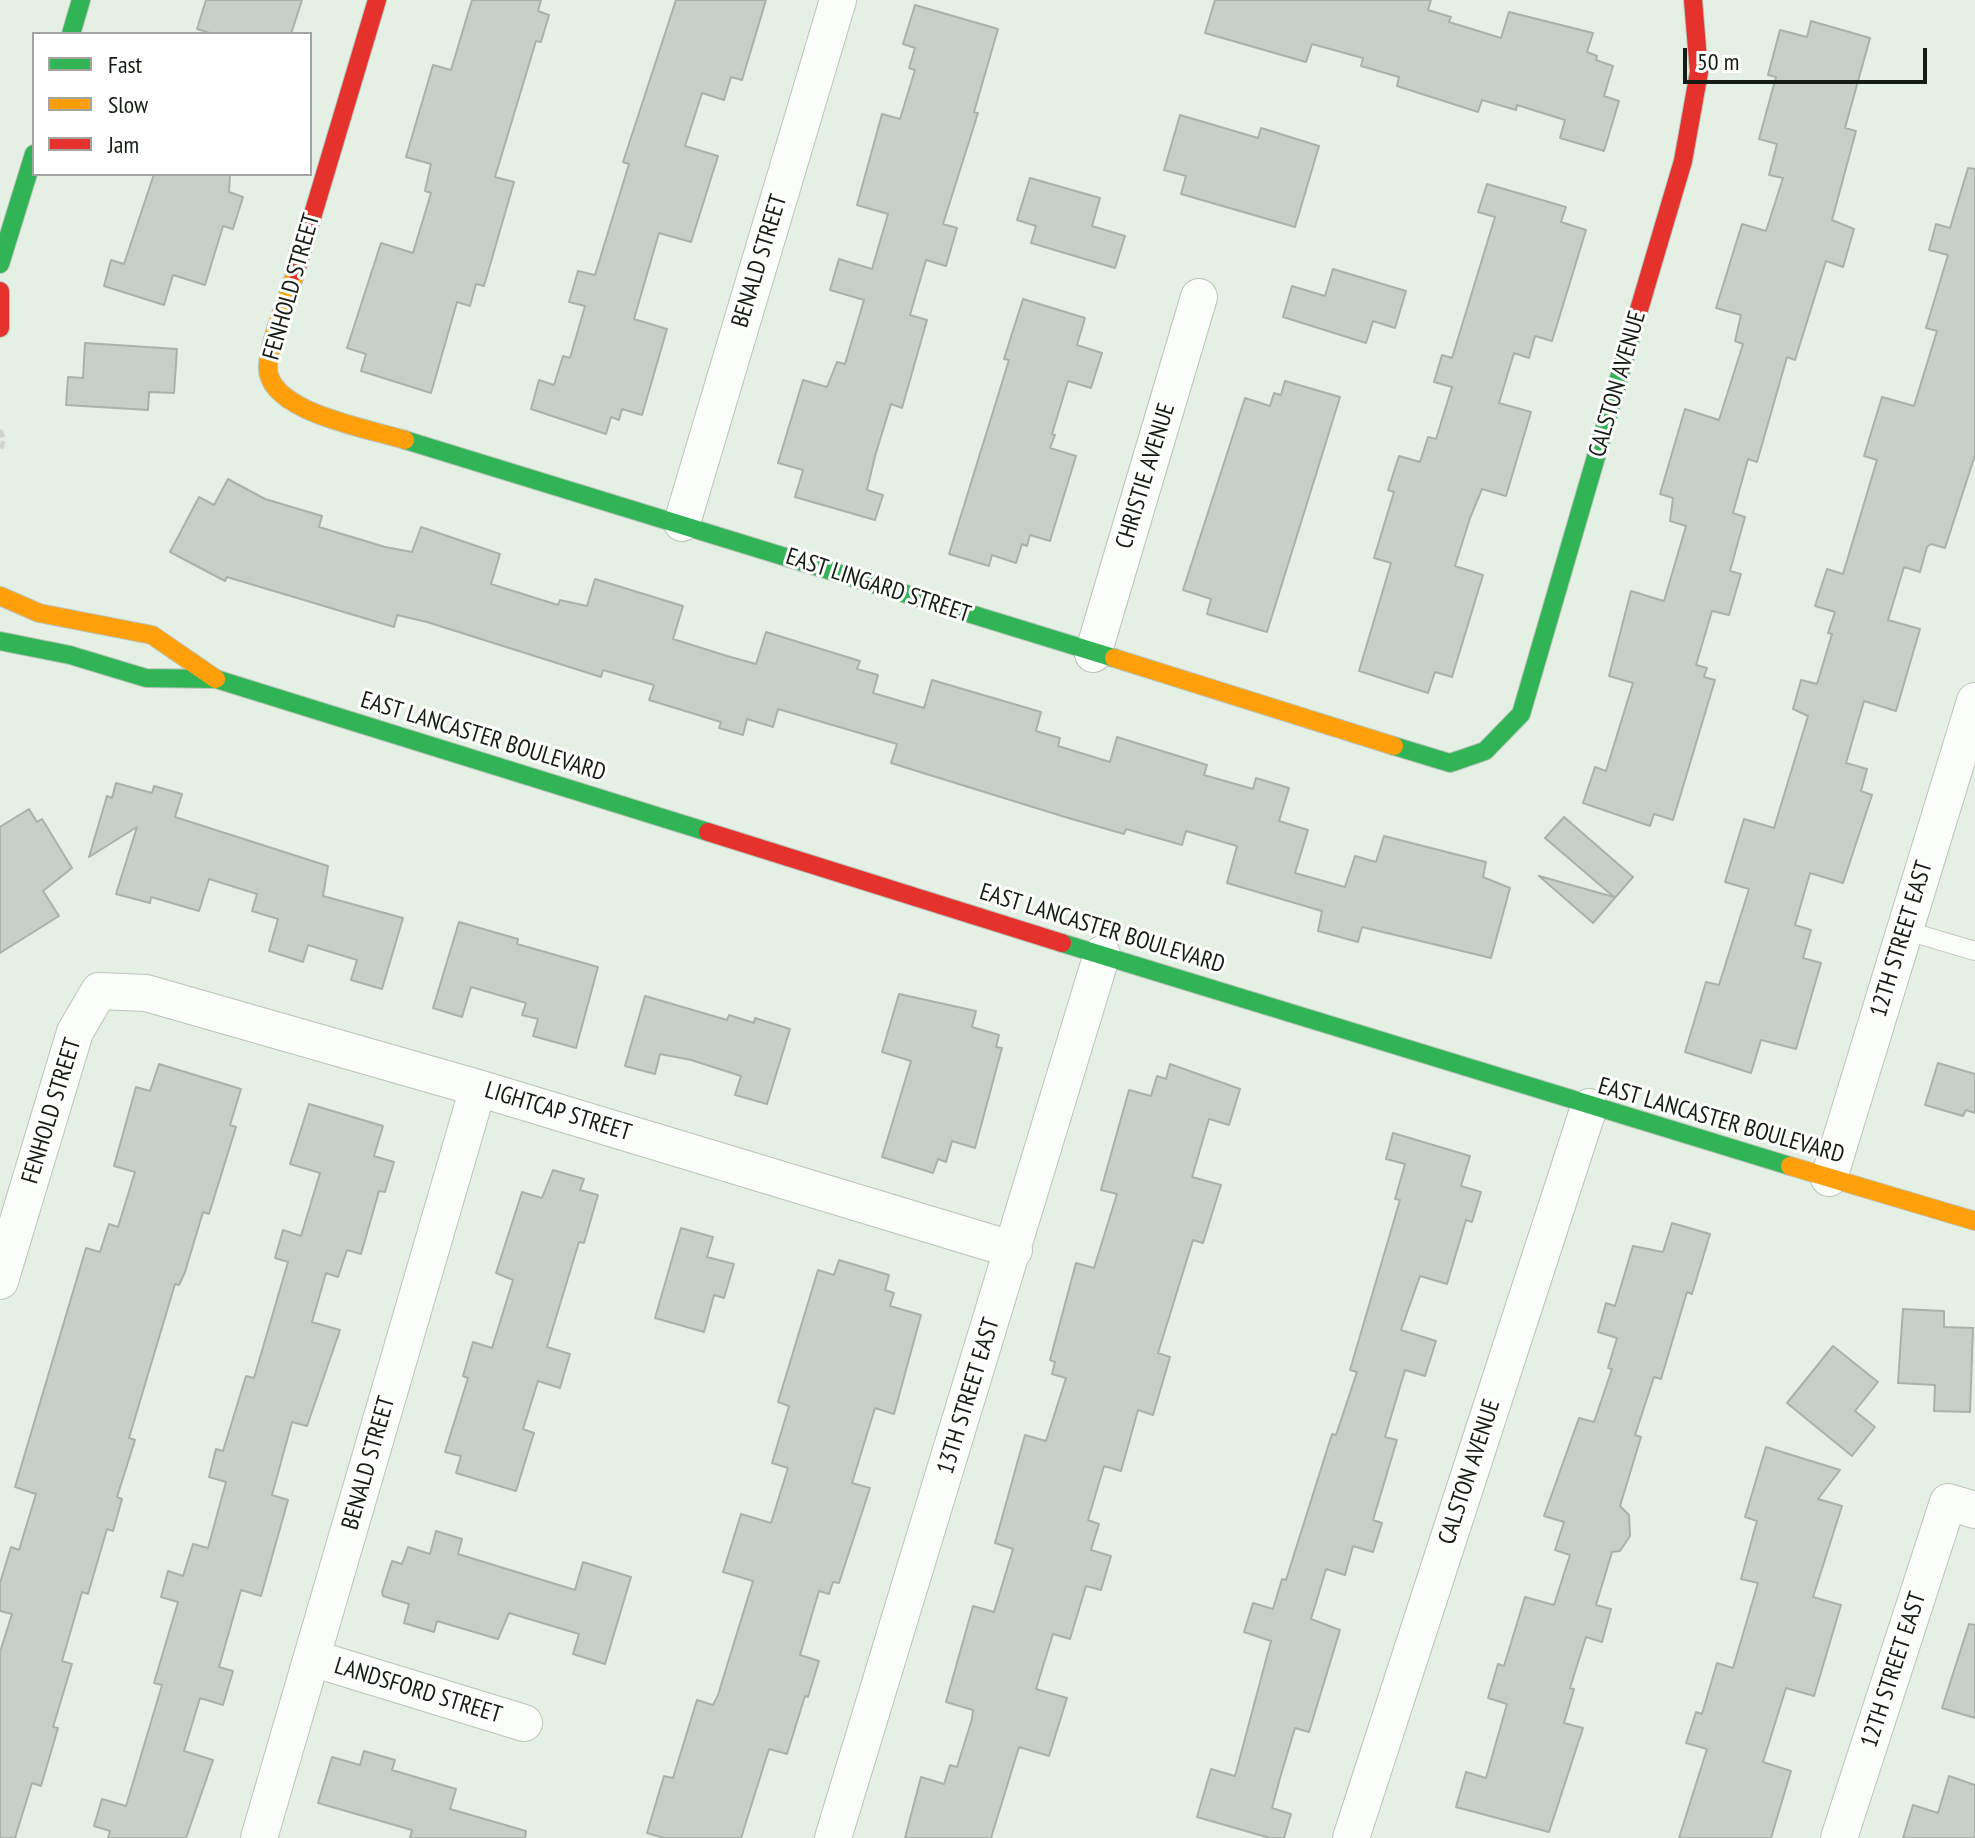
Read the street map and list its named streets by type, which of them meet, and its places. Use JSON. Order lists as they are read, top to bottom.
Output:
{
  "streets": {
    "street": [
      "BENALD STREET",
      "FENHOLD STREET",
      "CALSTON AVENUE",
      "CHRISTIE AVENUE",
      "EAST LINGARD STREET",
      "EAST LANCASTER BOULEVARD",
      "12TH STREET EAST",
      "LIGHTCAP STREET",
      "13TH STREET EAST",
      "LANDSFORD STREET"
    ]
  },
  "crossings": [
    ["BENALD STREET", "EAST LINGARD STREET"],
    ["BENALD STREET", "LIGHTCAP STREET"],
    ["BENALD STREET", "LANDSFORD STREET"],
    ["FENHOLD STREET", "EAST LINGARD STREET"],
    ["FENHOLD STREET", "LIGHTCAP STREET"],
    ["CALSTON AVENUE", "EAST LINGARD STREET"],
    ["CALSTON AVENUE", "EAST LANCASTER BOULEVARD"],
    ["CHRISTIE AVENUE", "EAST LINGARD STREET"],
    ["EAST LANCASTER BOULEVARD", "12TH STREET EAST"],
    ["EAST LANCASTER BOULEVARD", "13TH STREET EAST"],
    ["LIGHTCAP STREET", "13TH STREET EAST"]
  ],
  "legend": ["Fast", "Slow", "Jam"],
  "scale_bar": "50 m"
}
